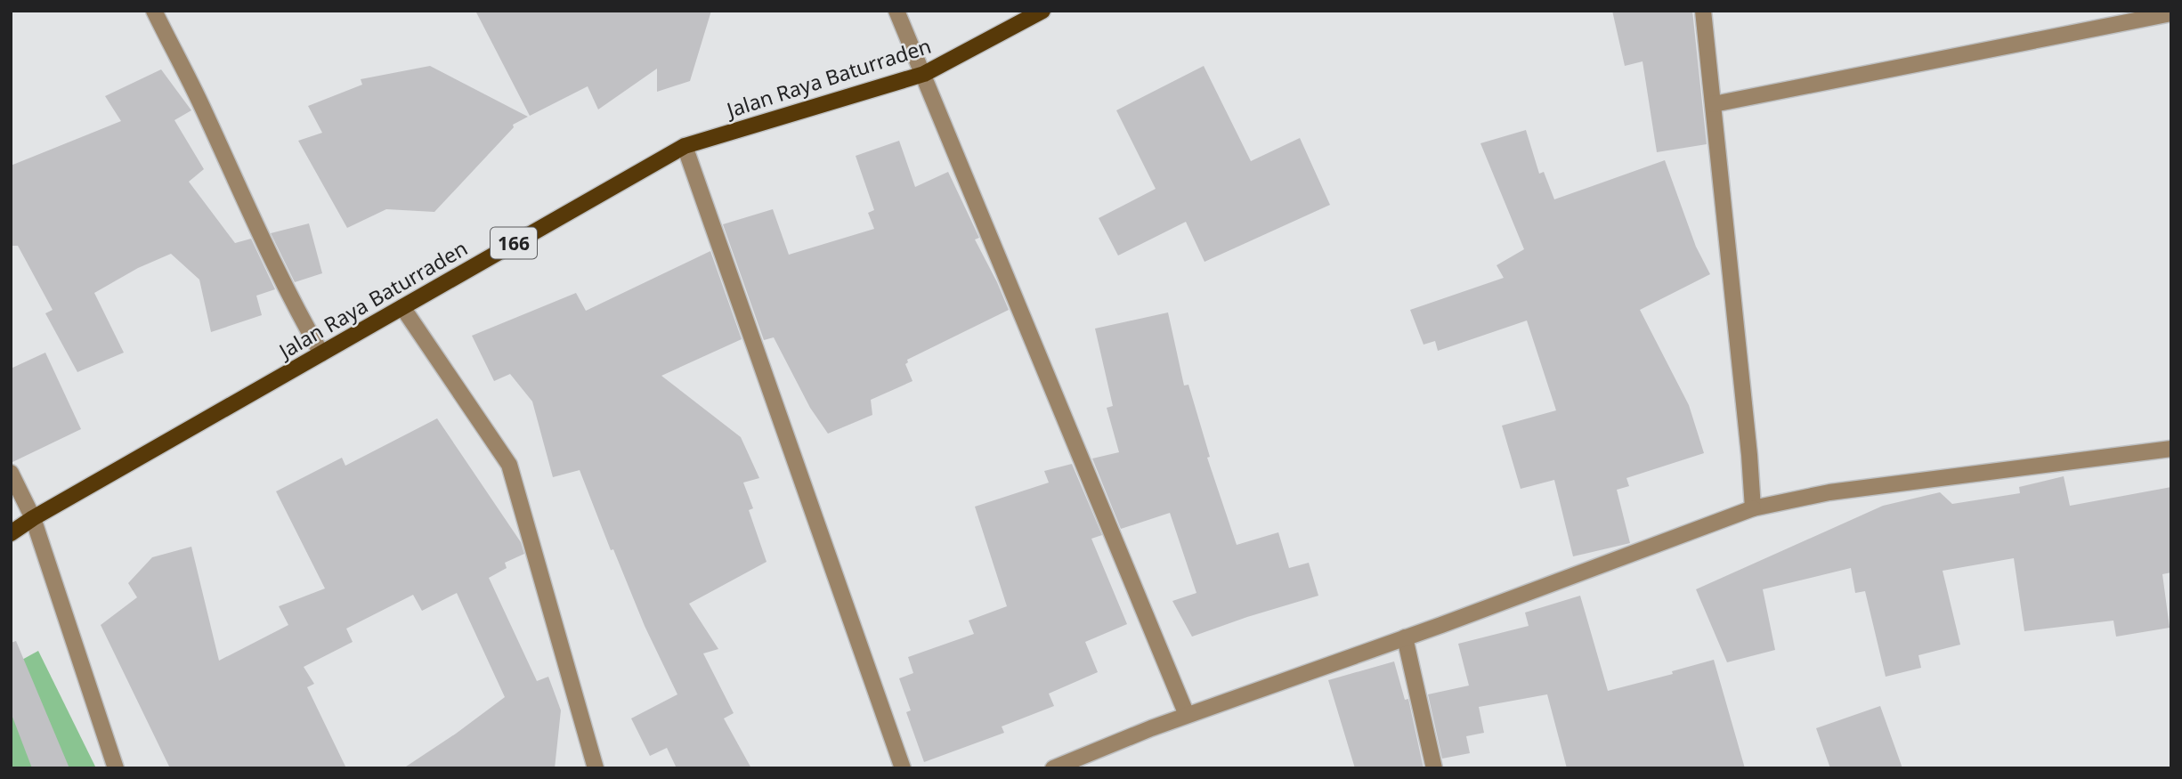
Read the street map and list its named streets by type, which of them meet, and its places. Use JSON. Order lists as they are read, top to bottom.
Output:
{
  "streets": {
    "main road": ["Jalan Raya Baturraden", "166"]
  }
}
